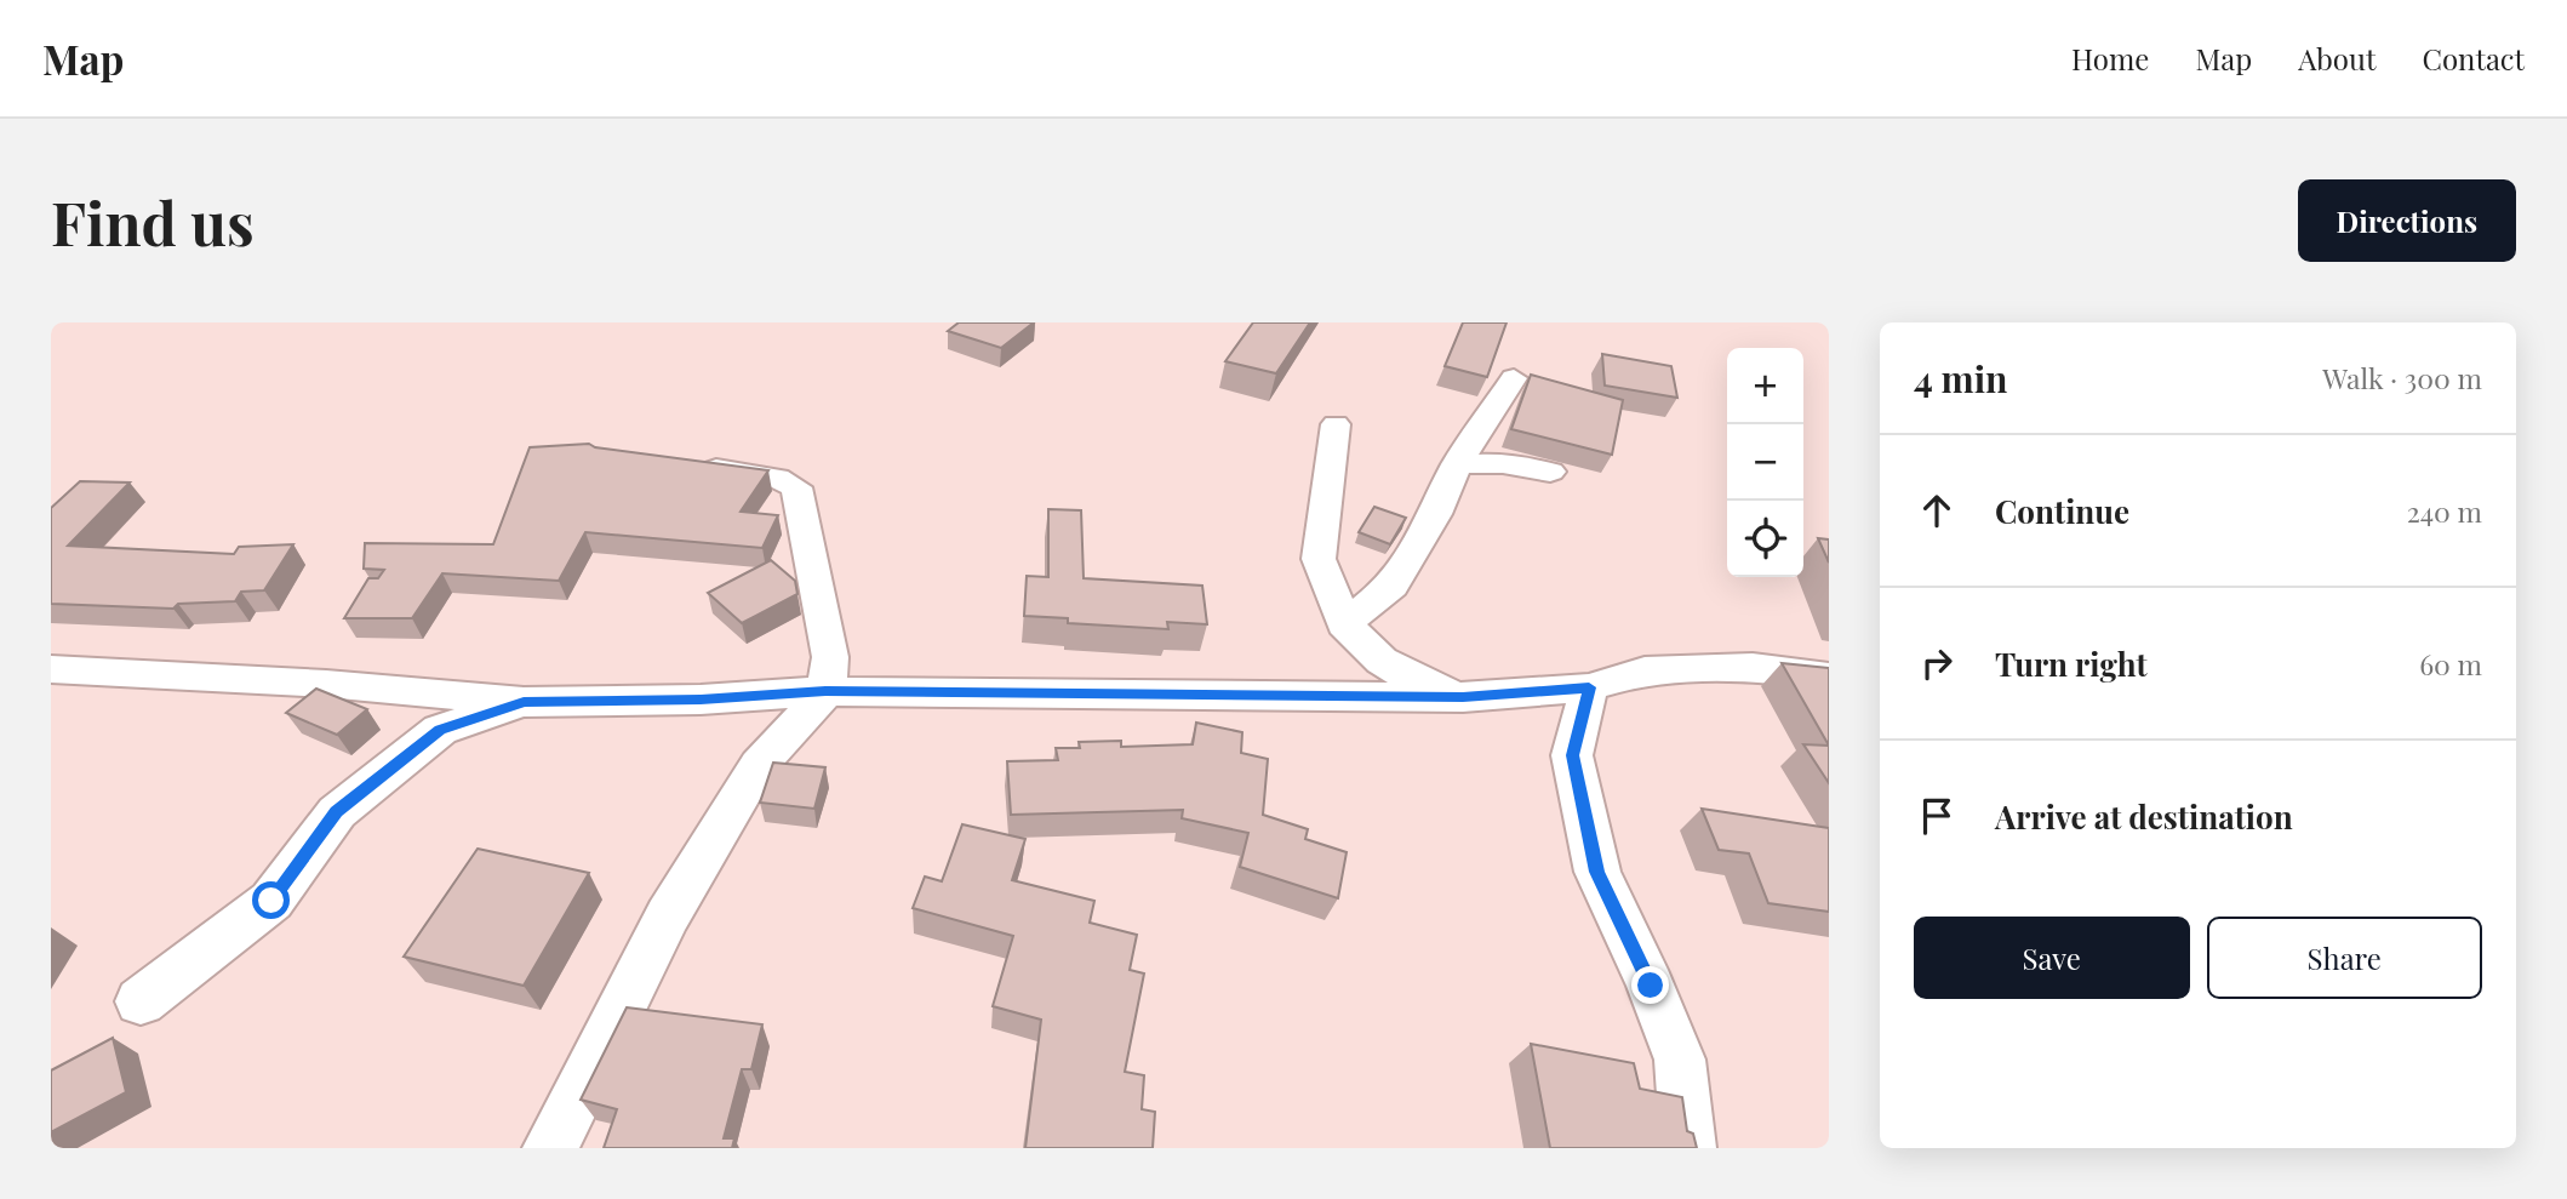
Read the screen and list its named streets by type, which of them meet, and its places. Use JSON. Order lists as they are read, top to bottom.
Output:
{
  "page": {
    "header": "Map",
    "nav": [
      "Home",
      "Map",
      "About",
      "Contact"
    ],
    "buttons": [
      "Directions",
      ["Save", "Share"]
    ],
    "title": "Find us",
    "heading": ["4 min", "Walk · 300 m"],
    "map_buttons": ["+", "−"],
    "list": [
      ["Continue", "240 m"],
      ["Turn right", "60 m"],
      "Arrive at destination"
    ]
  }
}
